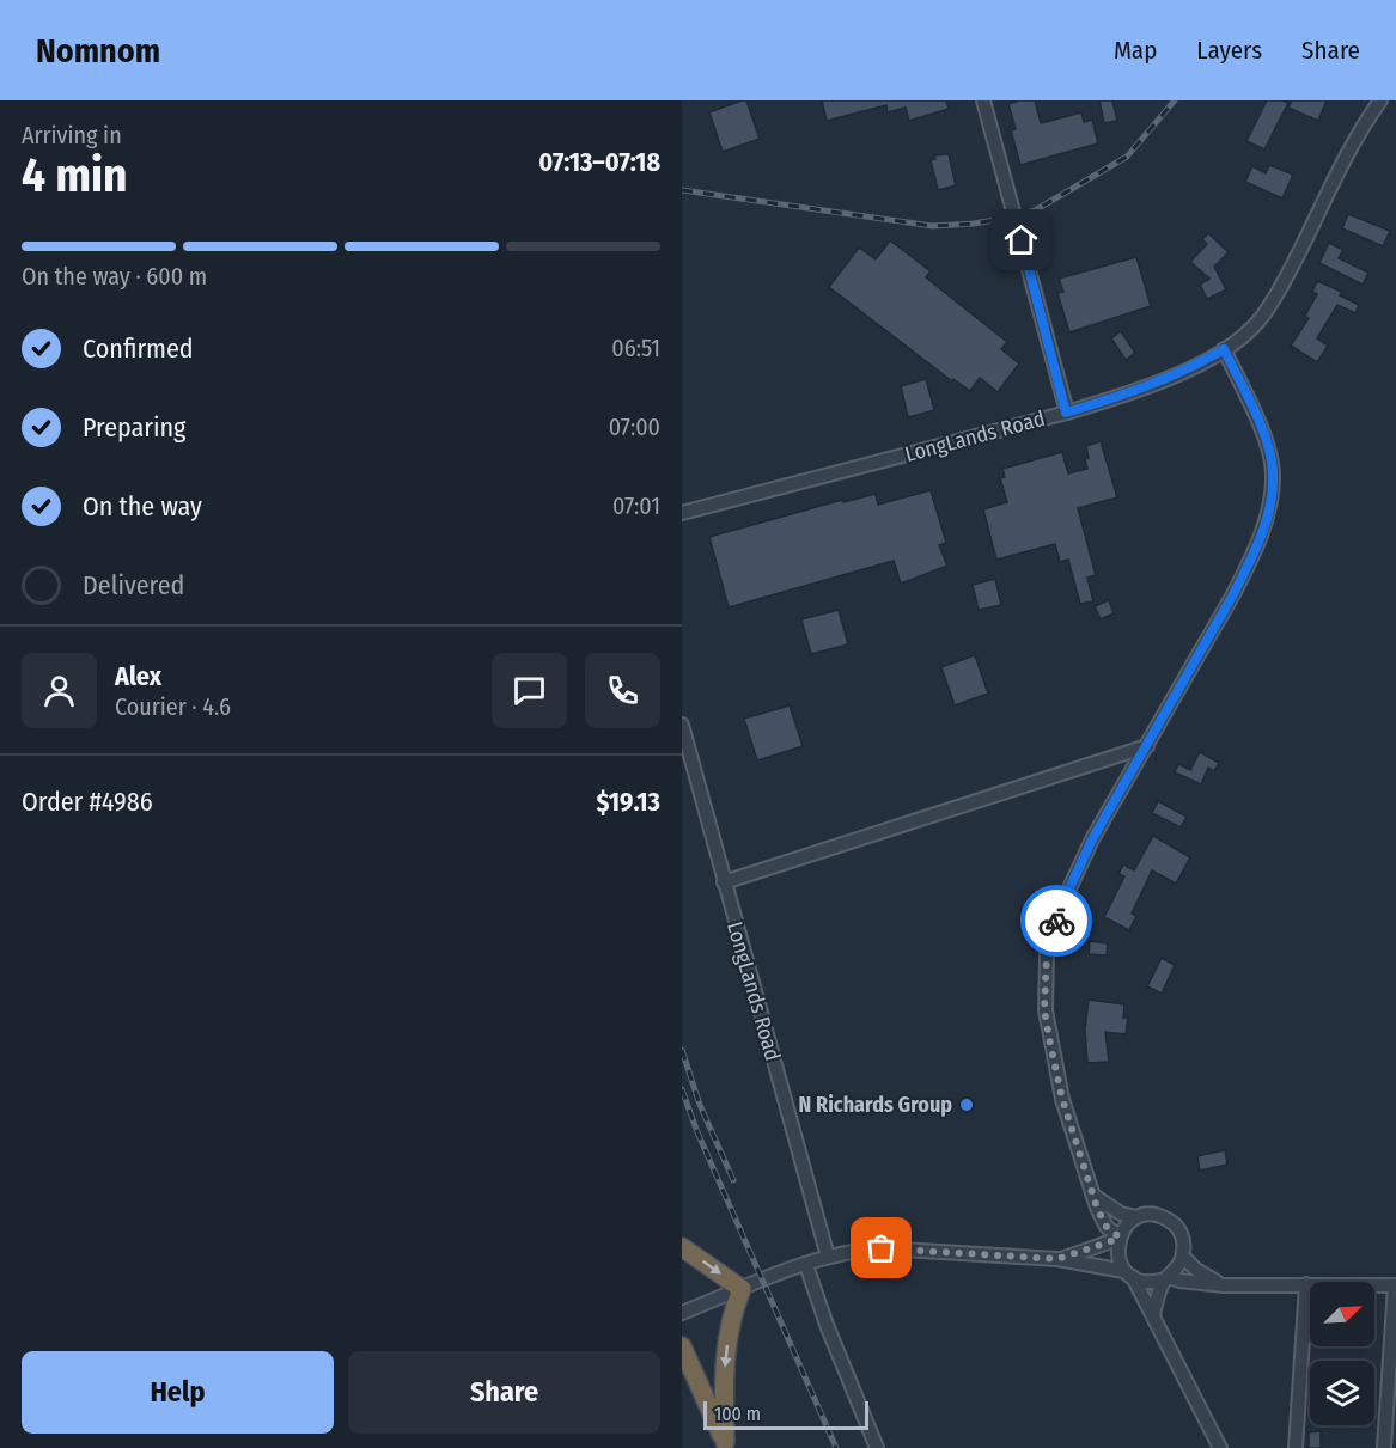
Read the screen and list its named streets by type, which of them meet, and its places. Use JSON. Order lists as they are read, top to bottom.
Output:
{
  "streets": {
    "street": ["LongLands Road"]
  },
  "places": ["N Richards Group"],
  "scale_bar": "100 m",
  "north": "top right",
  "page": {
    "header": "Nomnom",
    "nav": ["Map", "Layers", "Share"],
    "heading": ["4 min", "Arriving in", "07:13–07:18"],
    "panel": [
      "Alex",
      "Courier · 4.6",
      "Order #4986",
      "$19.13"
    ],
    "bar": "On the way · 600 m",
    "list": [
      ["Confirmed", "06:51"],
      ["Preparing", "07:00"],
      ["On the way", "07:01"],
      "Delivered"
    ],
    "buttons": ["Help", "Share"],
    "scale": "100 m"
  }
}
